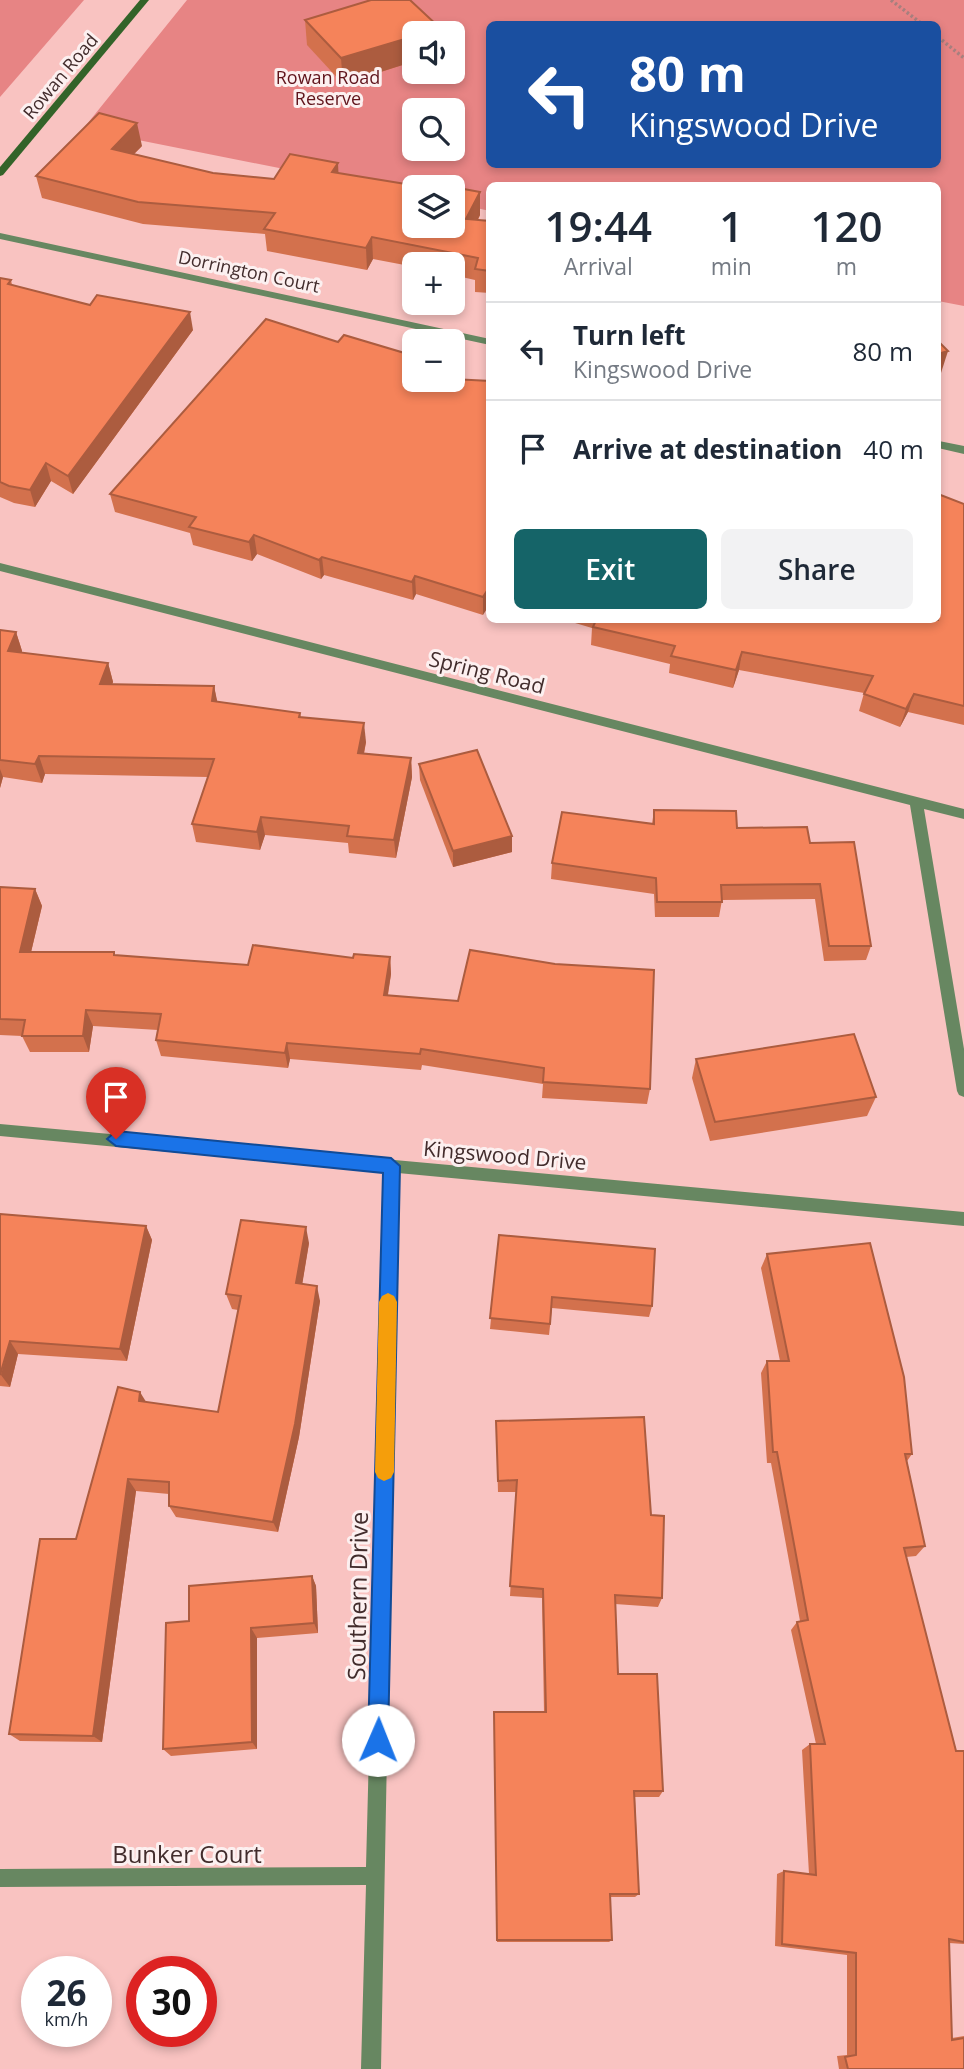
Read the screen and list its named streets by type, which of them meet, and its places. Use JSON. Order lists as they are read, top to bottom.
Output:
{
  "streets": {
    "main road": ["Rowan Road"],
    "street": [
      "Dorrington Court",
      "Spring Road",
      "Kingswood Drive",
      "Southern Drive",
      "Bunker Court"
    ]
  },
  "crossings": [
    ["Kingswood Drive", "Southern Drive"],
    ["Southern Drive", "Bunker Court"]
  ],
  "parks": ["Rowan Road Reserve"],
  "page": {
    "map_buttons": ["+", "−"],
    "turn": ["80 m", "Kingswood Drive"],
    "eta": [
      "19:44",
      "Arrival",
      "1",
      "min",
      "120",
      "m"
    ],
    "list": [
      {
        "name": "Turn left",
        "note": "Kingswood Drive",
        "value": "80 m"
      },
      {
        "name": "Arrive at destination",
        "value": "40 m"
      }
    ],
    "buttons": ["Exit", "Share"],
    "speed": "26 km/h",
    "limit": "30"
  }
}
